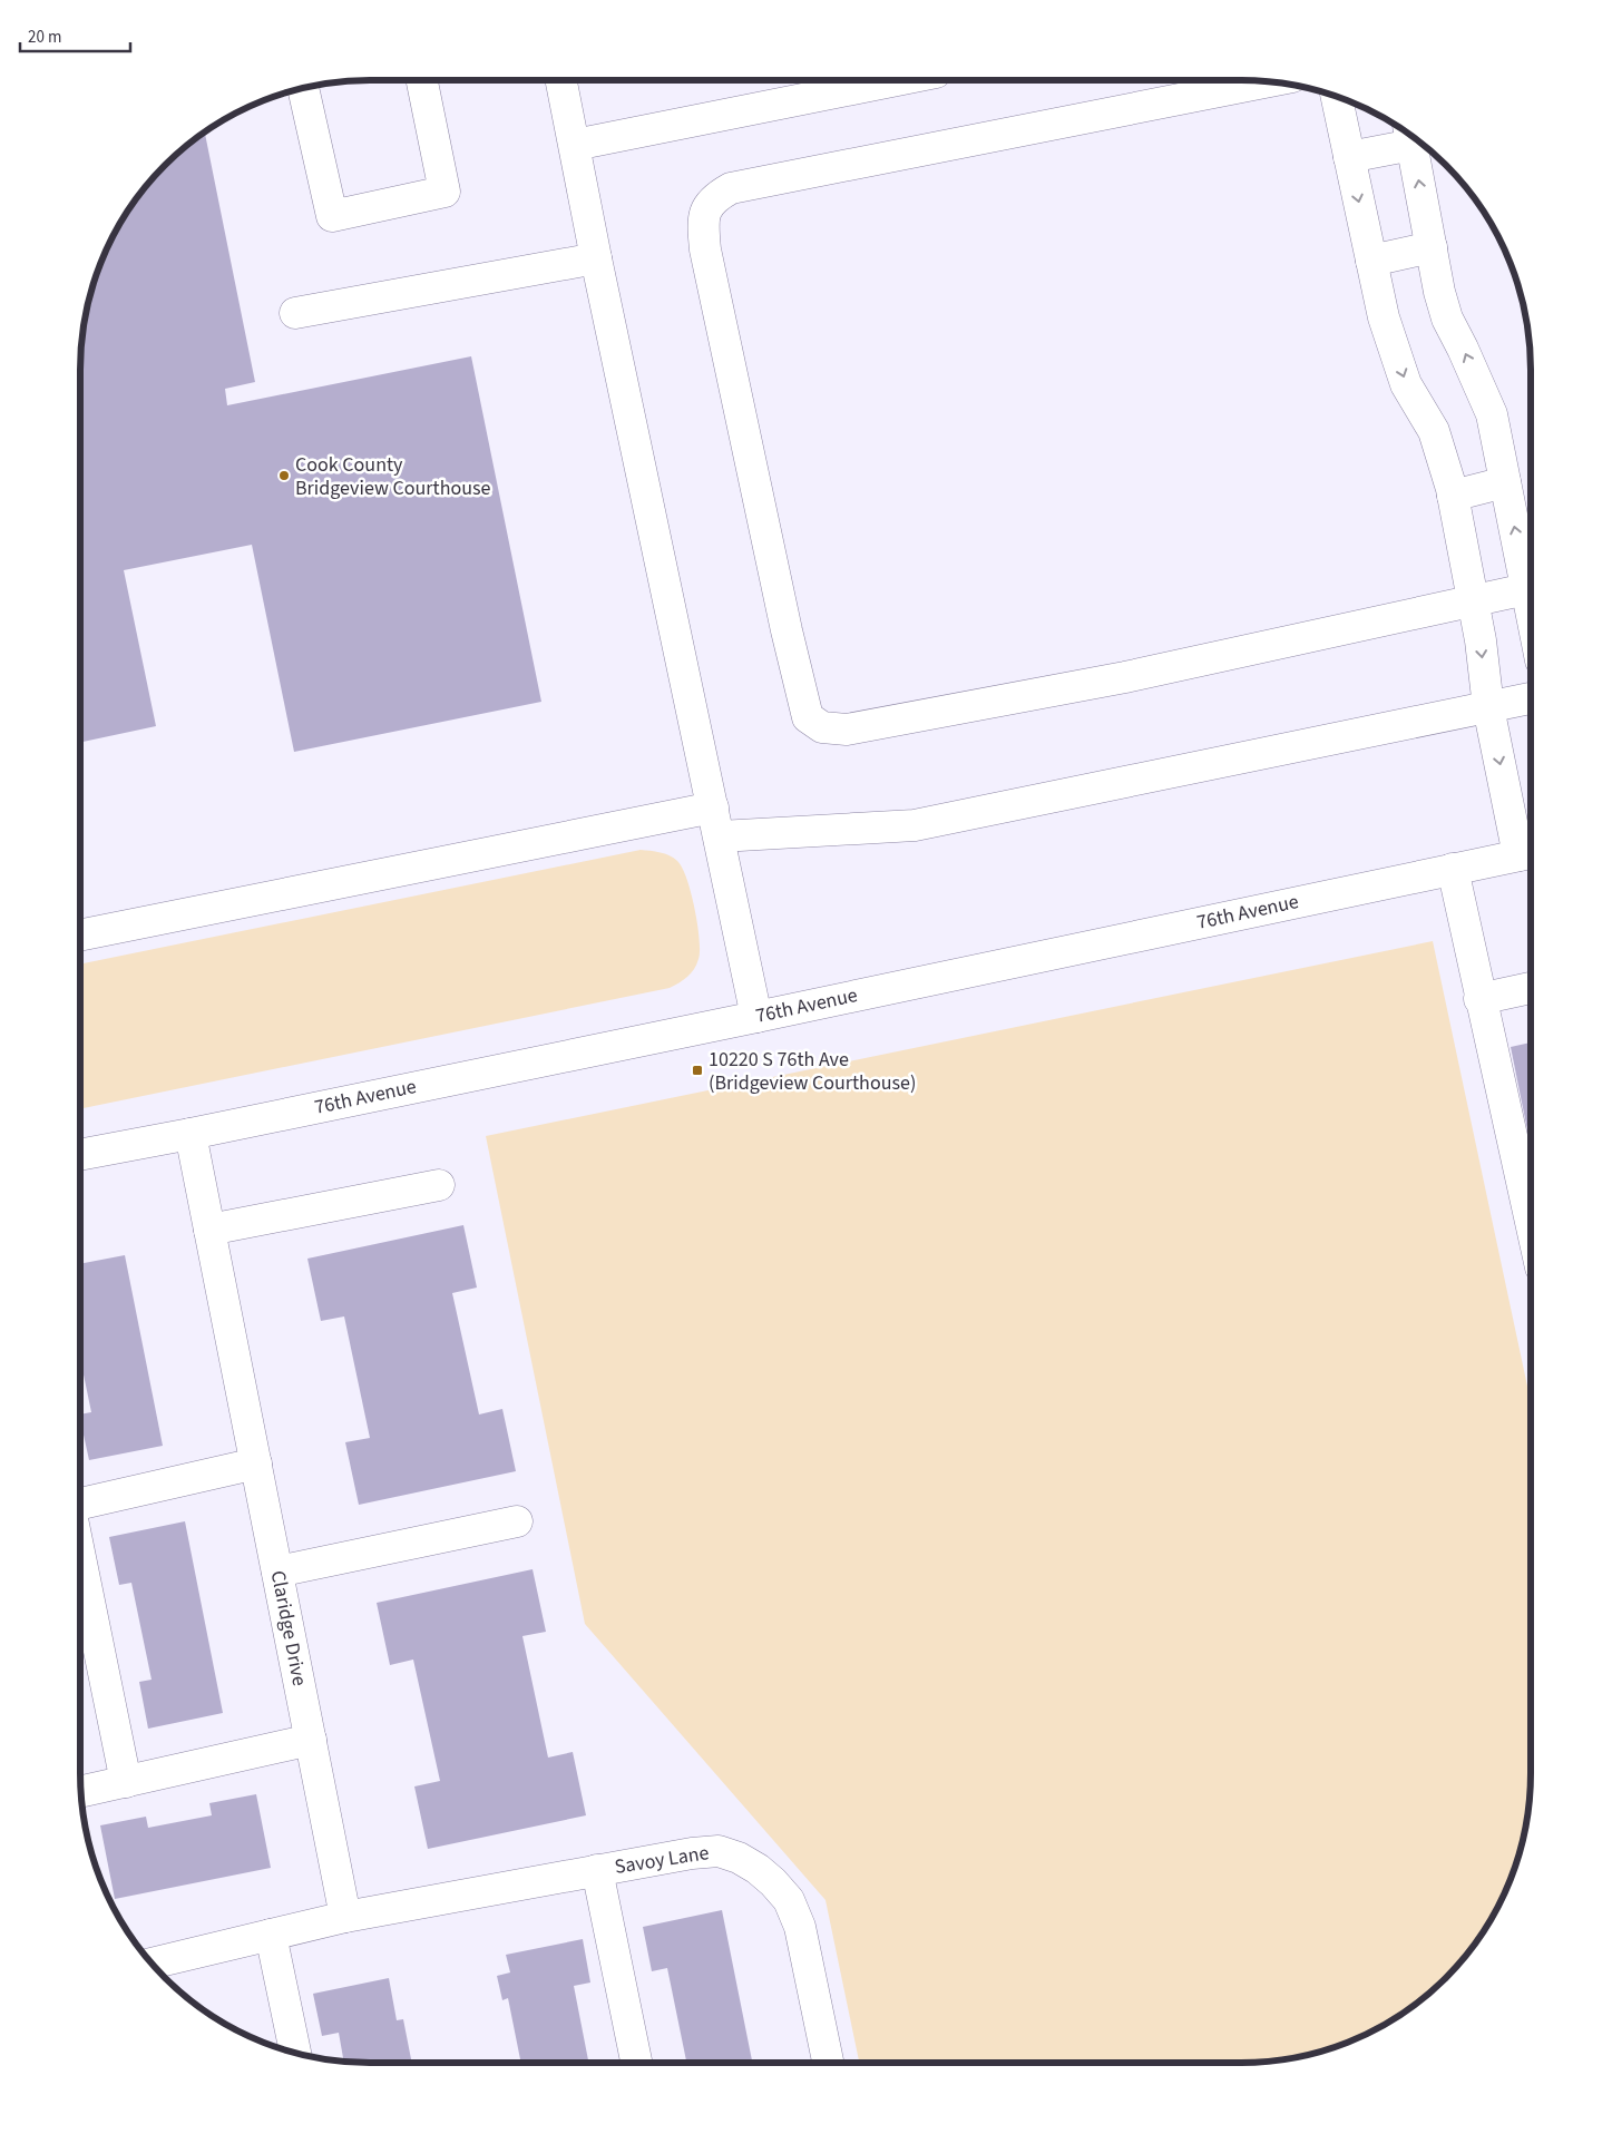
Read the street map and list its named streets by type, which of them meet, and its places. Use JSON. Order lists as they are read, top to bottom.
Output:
{
  "streets": {
    "street": ["76th Avenue", "Claridge Drive", "Savoy Lane"]
  },
  "crossings": [
    ["76th Avenue", "Claridge Drive"],
    ["Claridge Drive", "Savoy Lane"]
  ],
  "places": {
    "other": ["Cook County Bridgeview Courthouse"],
    "transit": ["10220 S 76th Ave (Bridgeview Courthouse)"]
  },
  "scale_bar": "20 m"
}
